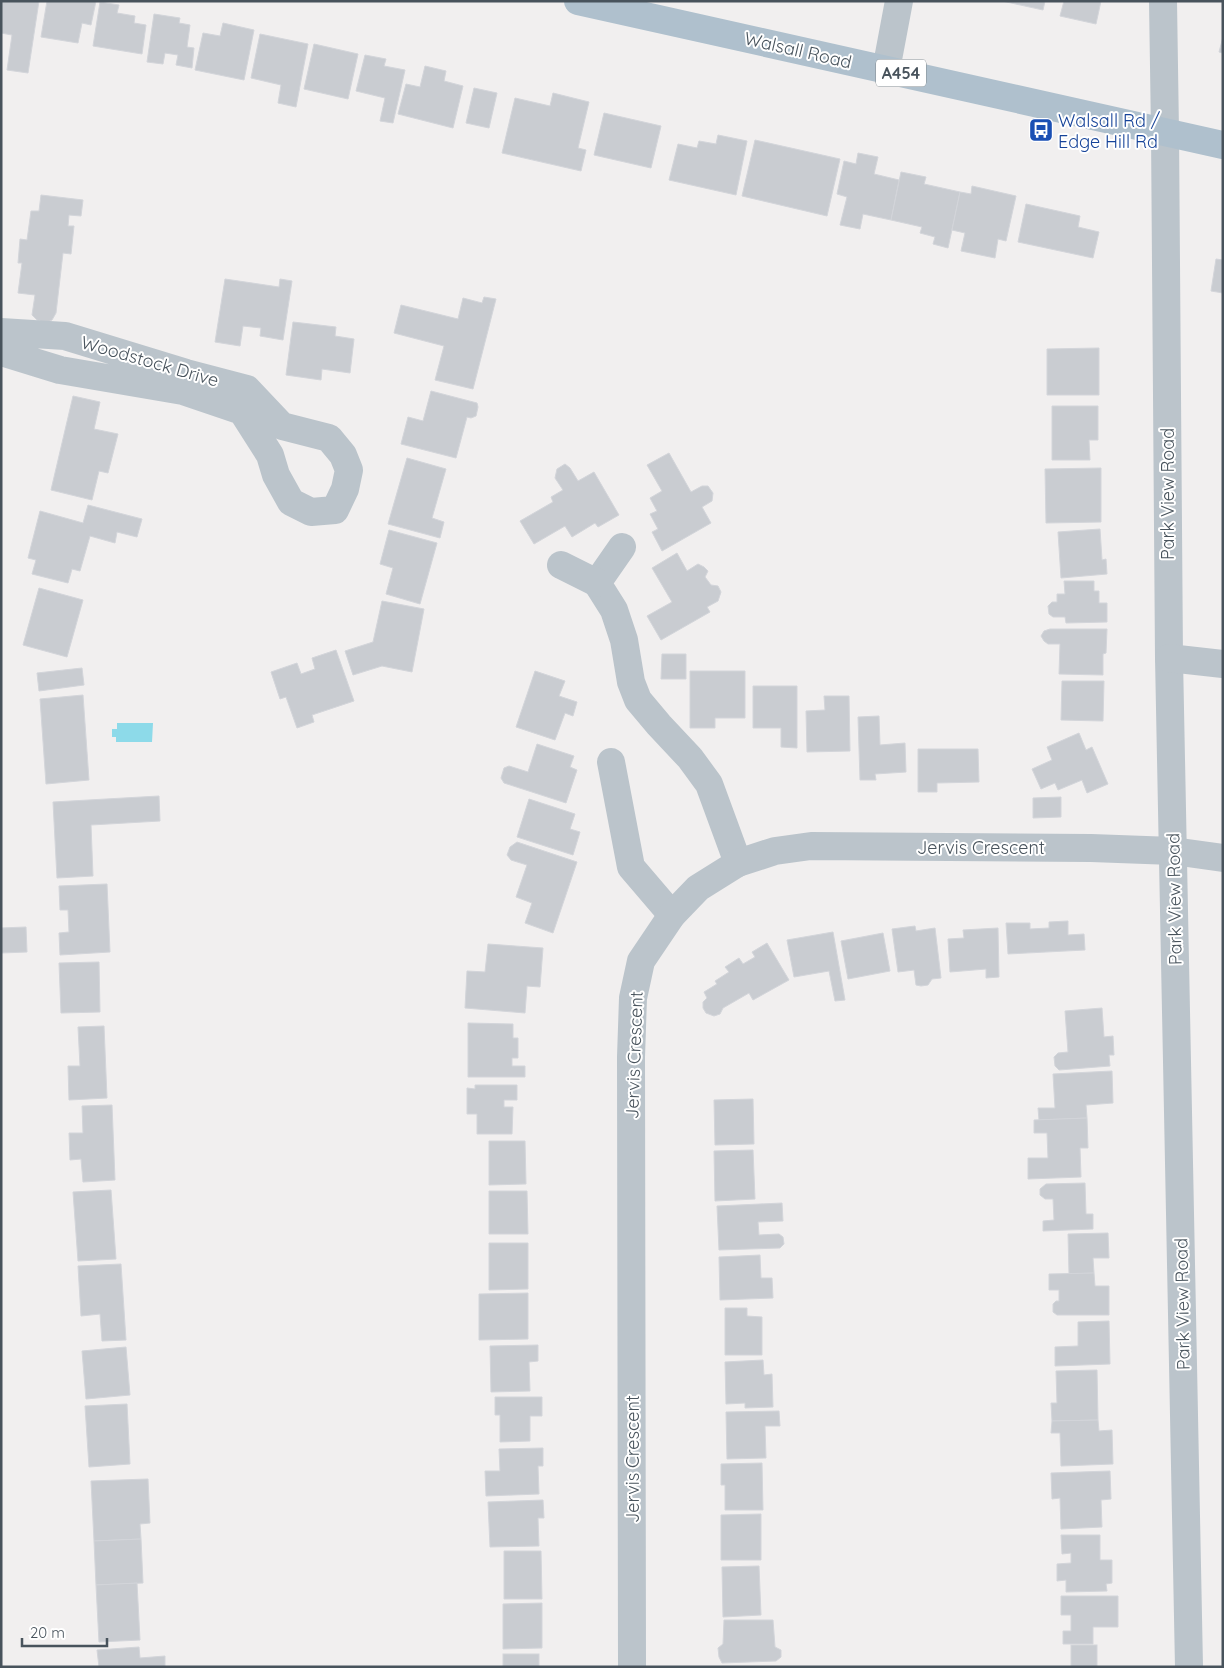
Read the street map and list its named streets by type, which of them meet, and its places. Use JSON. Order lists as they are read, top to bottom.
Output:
{
  "streets": {
    "main road": ["Walsall Road", "A454"],
    "street": ["Woodstock Drive", "Park View Road", "Jervis Crescent"]
  },
  "crossings": [
    ["Walsall Road", "Park View Road"],
    ["Park View Road", "Jervis Crescent"]
  ],
  "places": {
    "bus stop": ["Walsall Rd / Edge Hill Rd"]
  },
  "scale_bar": "20 m"
}
